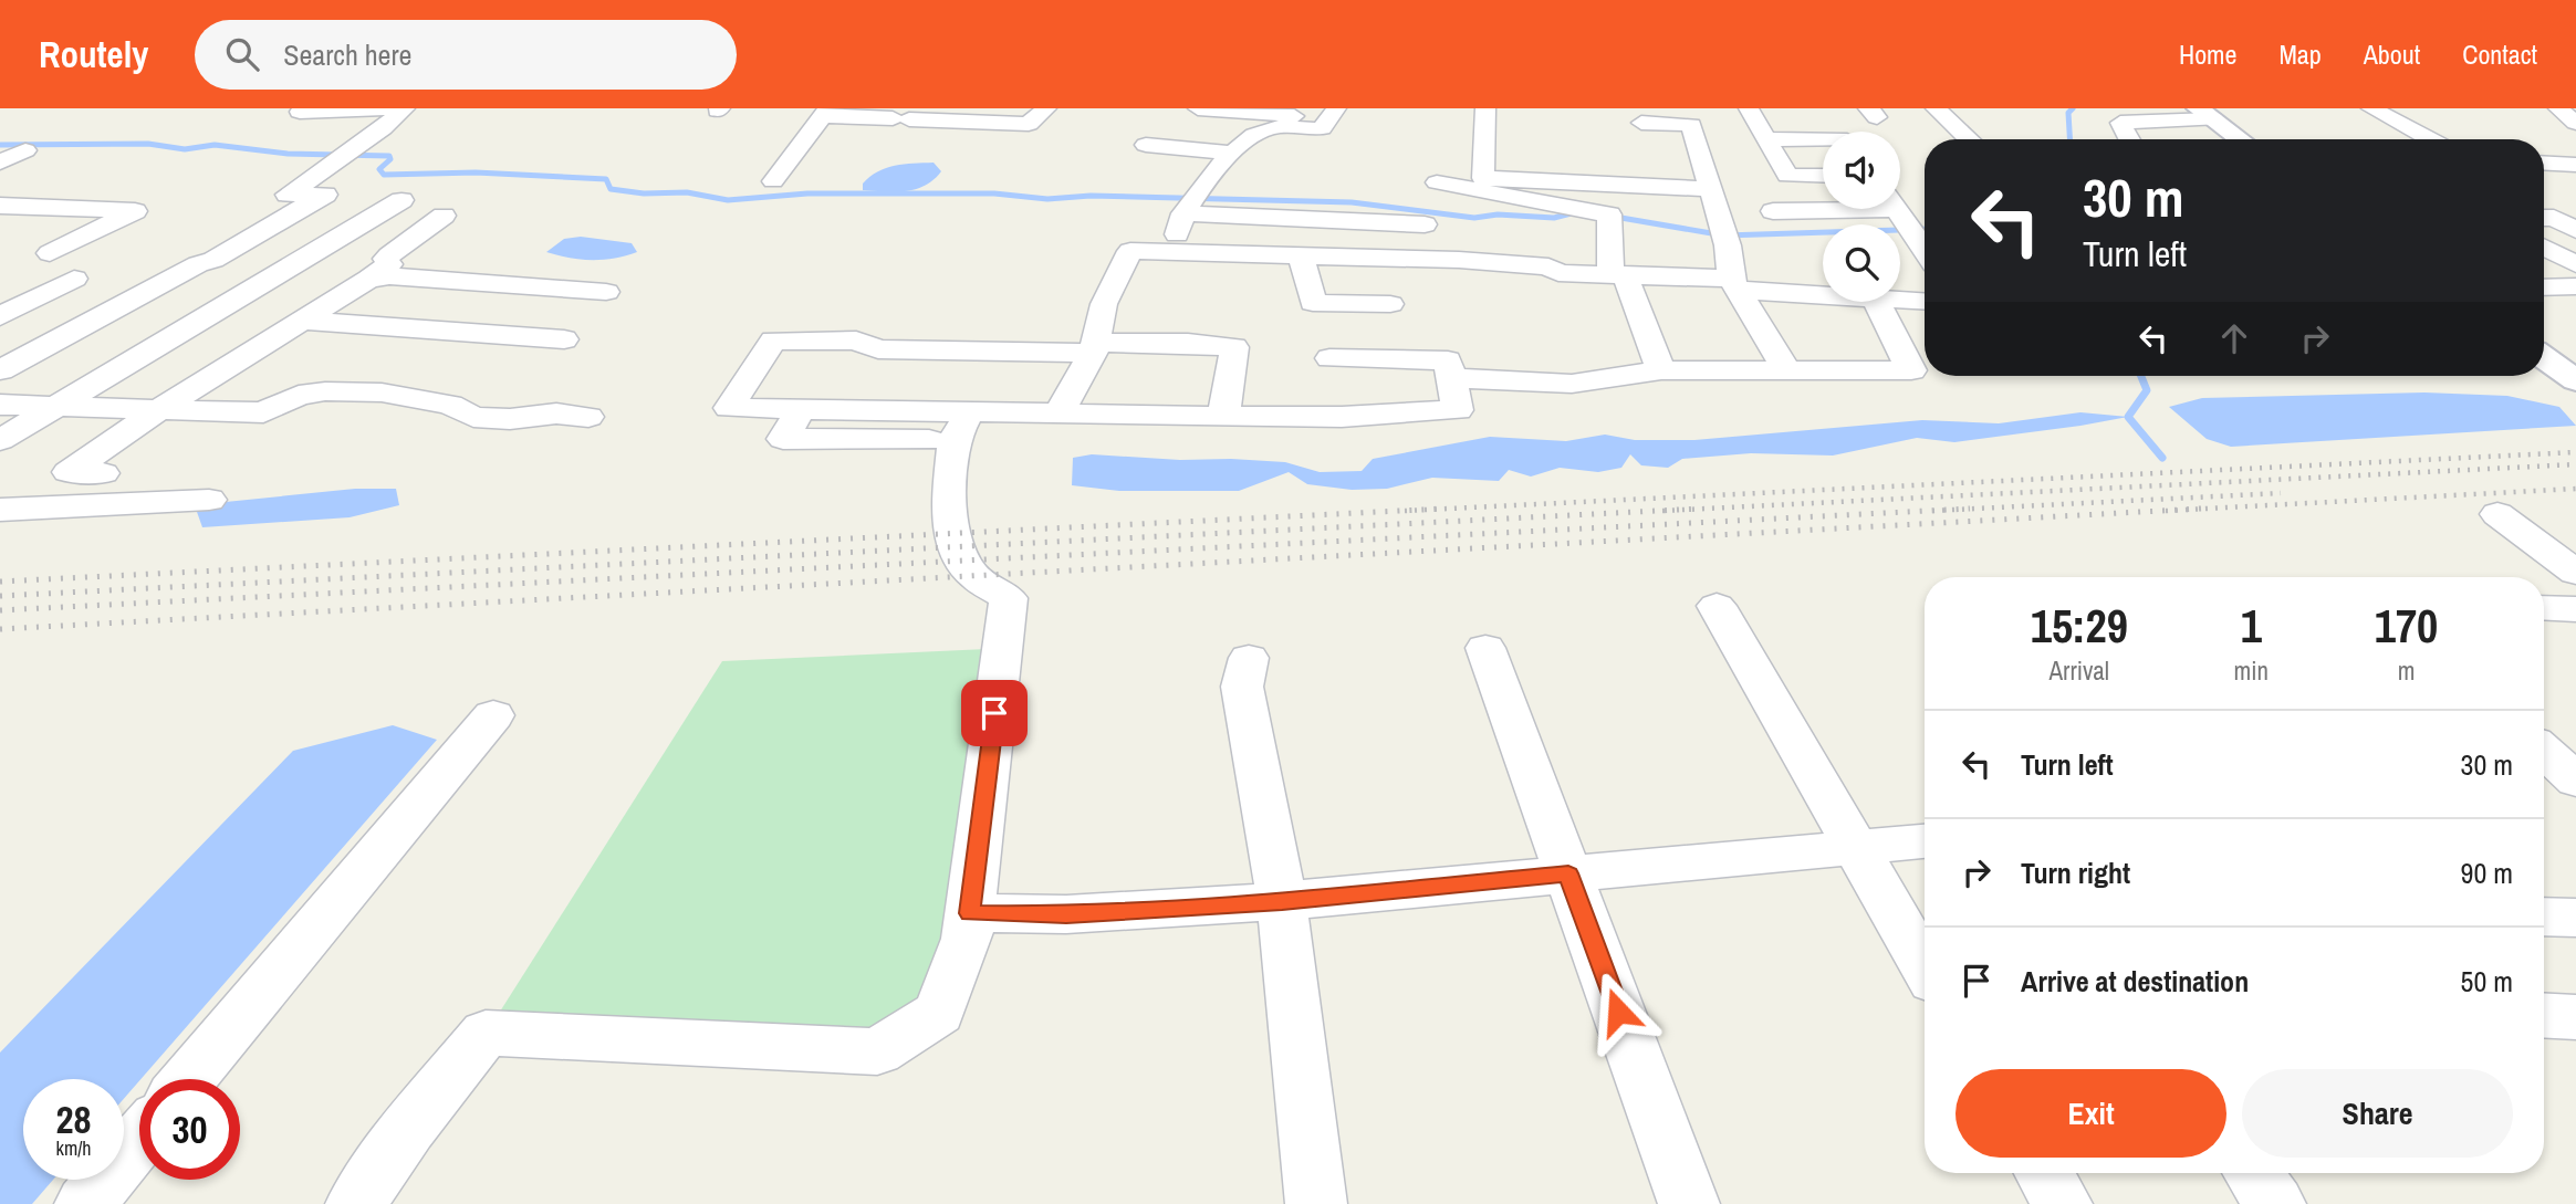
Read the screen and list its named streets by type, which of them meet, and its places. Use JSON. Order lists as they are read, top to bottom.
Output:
{
  "page": {
    "header": "Routely",
    "search": "Search here",
    "nav": [
      "Home",
      "Map",
      "About",
      "Contact"
    ],
    "turn": ["30 m", "Turn left"],
    "eta": [
      "15:29",
      "Arrival",
      "1",
      "min",
      "170",
      "m"
    ],
    "list": [
      {
        "name": "Turn left",
        "value": "30 m"
      },
      {
        "name": "Turn right",
        "value": "90 m"
      },
      {
        "name": "Arrive at destination",
        "value": "50 m"
      }
    ],
    "buttons": ["Exit", "Share"],
    "speed": "28 km/h",
    "limit": "30"
  }
}
